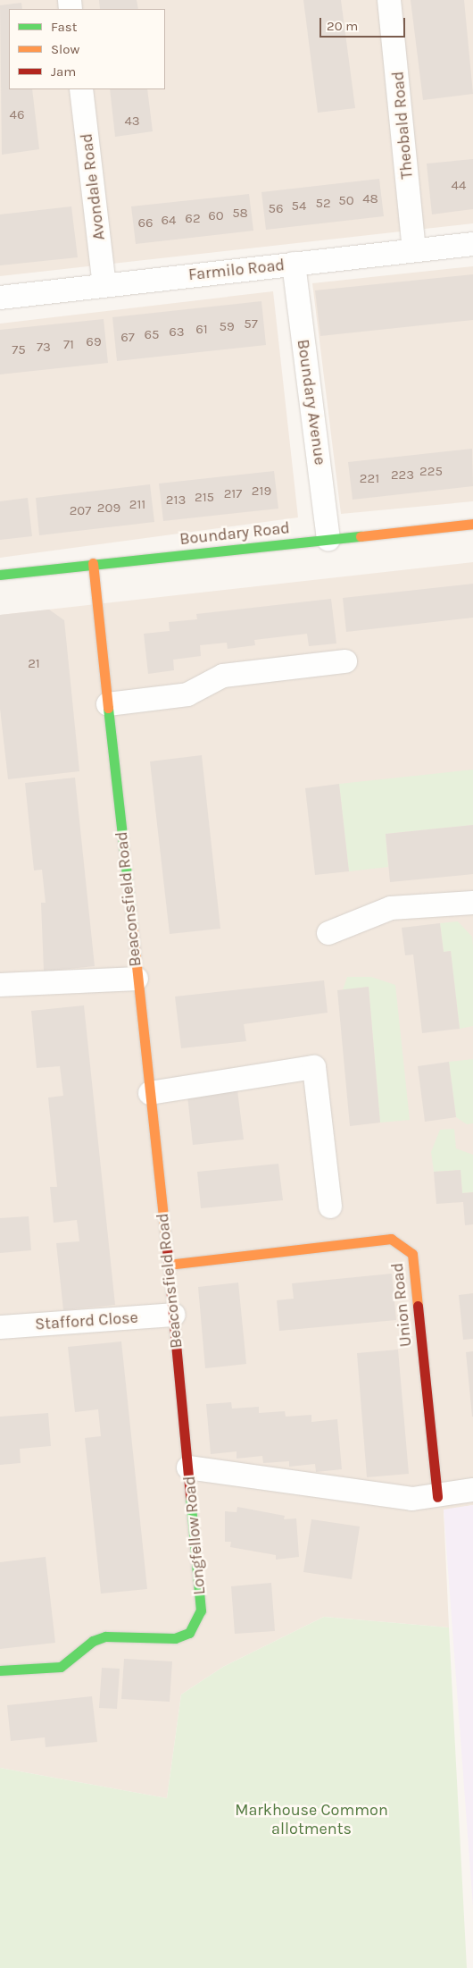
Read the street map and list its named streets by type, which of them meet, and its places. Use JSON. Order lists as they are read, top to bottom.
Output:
{
  "streets": {
    "street": [
      "Theobald Road",
      "Avondale Road",
      "Farmilo Road",
      "Boundary Avenue",
      "Boundary Road",
      "Beaconsfield Road",
      "Union Road",
      "Stafford Close",
      "Longfellow Road"
    ]
  },
  "crossings": [
    ["Theobald Road", "Farmilo Road"],
    ["Avondale Road", "Farmilo Road"],
    ["Farmilo Road", "Boundary Avenue"],
    ["Boundary Avenue", "Boundary Road"],
    ["Boundary Road", "Beaconsfield Road"],
    ["Beaconsfield Road", "Union Road"],
    ["Beaconsfield Road", "Stafford Close"],
    ["Beaconsfield Road", "Longfellow Road"],
    ["Union Road", "Longfellow Road"]
  ],
  "parks": ["Markhouse Common allotments"],
  "house_numbers": [
    "46",
    "43",
    "44",
    "48",
    "50",
    "52",
    "54",
    "56",
    "58",
    "60",
    "62",
    "64",
    "66",
    "57",
    "59",
    "61",
    "63",
    "65",
    "67",
    "69",
    "71",
    "73",
    "75",
    "225",
    "223",
    "221",
    "219",
    "217",
    "215",
    "213",
    "211",
    "209",
    "207",
    "21"
  ],
  "legend": ["Fast", "Slow", "Jam"],
  "scale_bar": "20 m"
}
